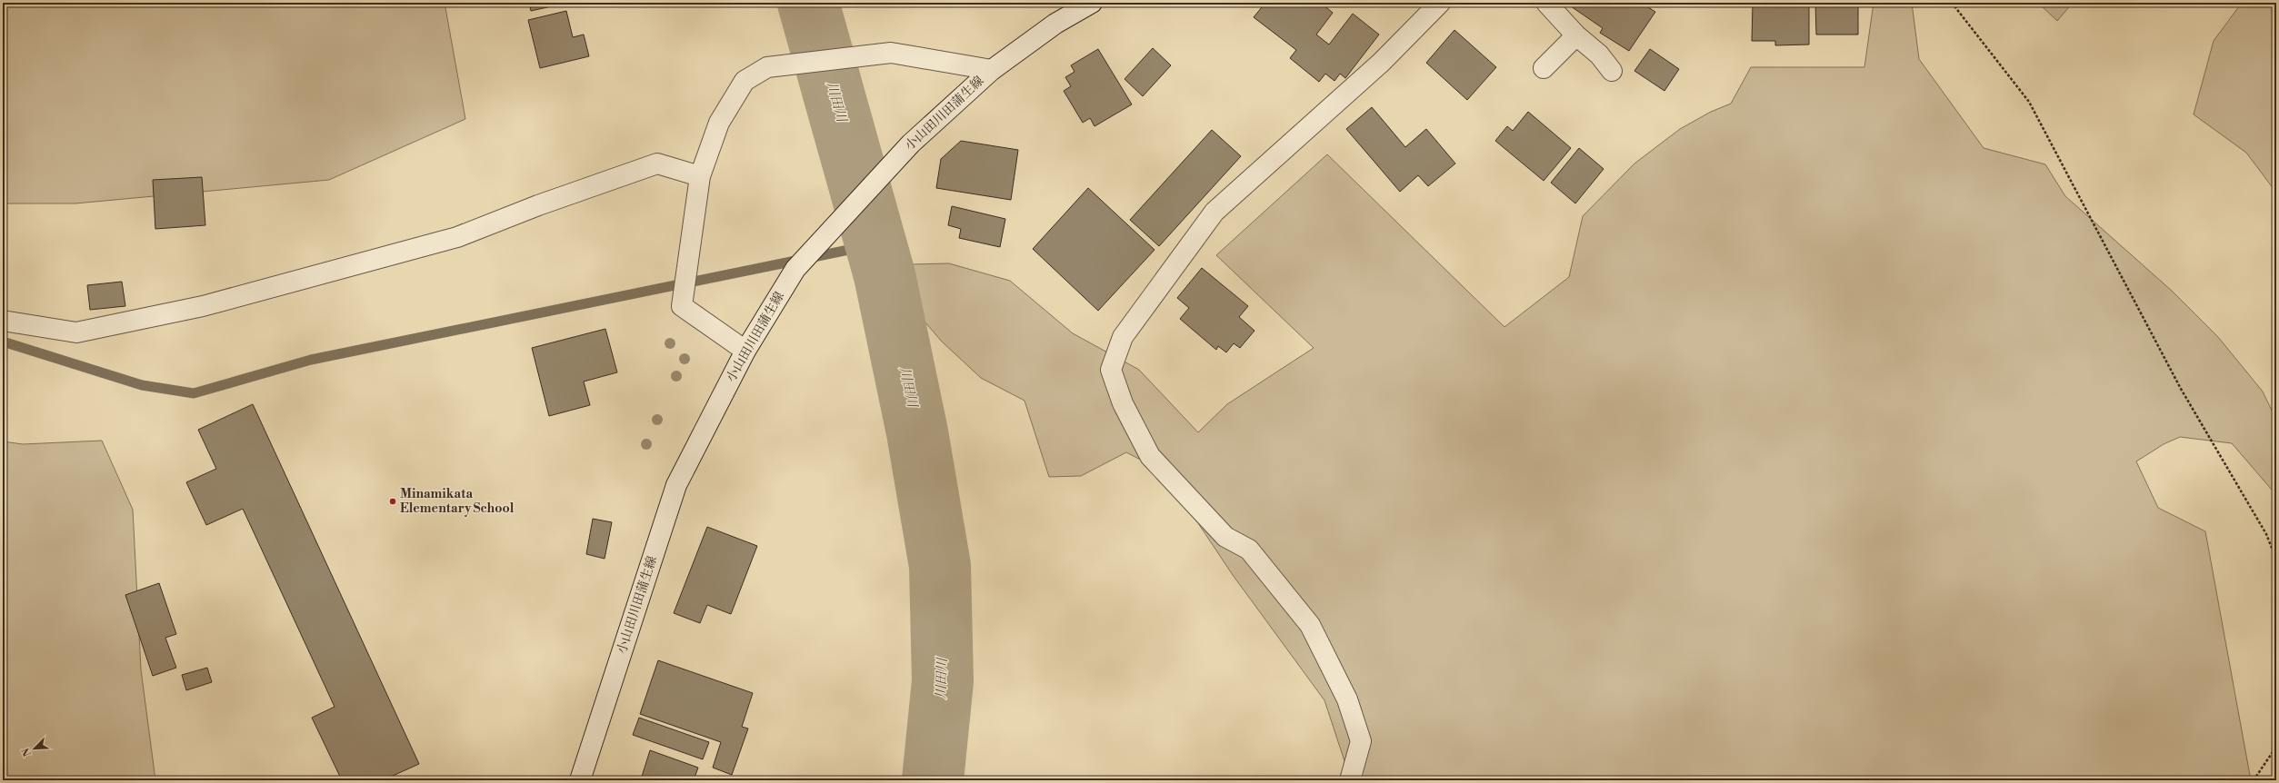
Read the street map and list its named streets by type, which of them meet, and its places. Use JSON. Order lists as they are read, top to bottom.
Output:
{
  "streets": {
    "street": ["小山田川田蒲生線"]
  },
  "water": ["川田川"],
  "places": ["Minamikata Elementary School"],
  "north": "bottom left"
}
